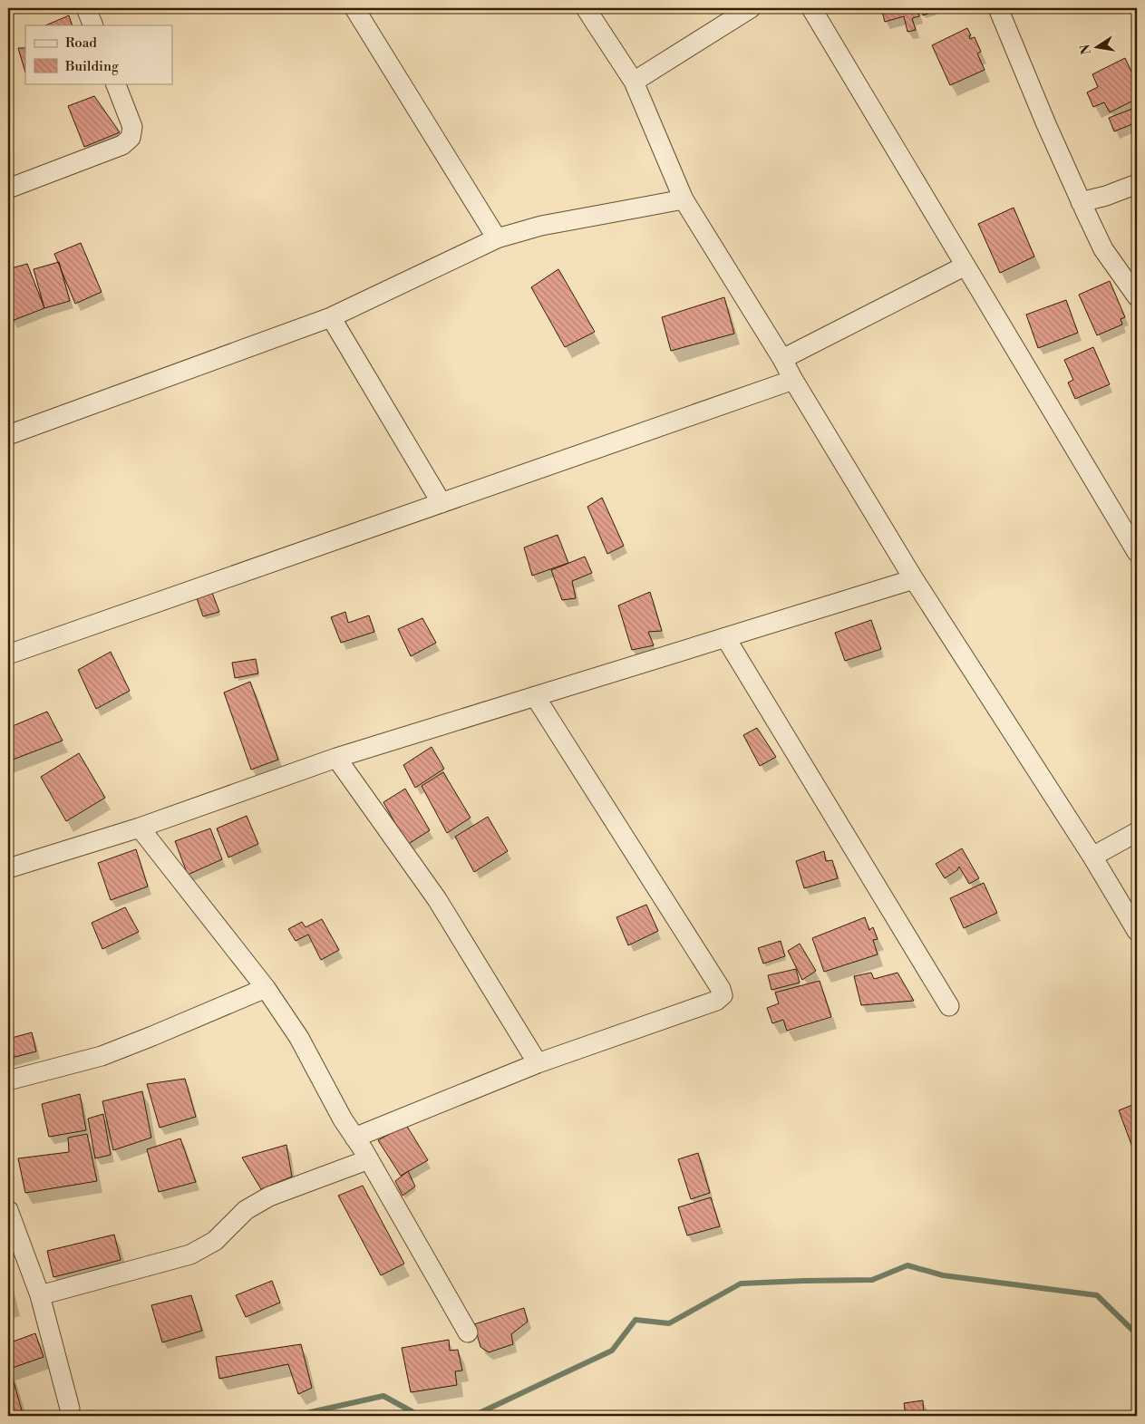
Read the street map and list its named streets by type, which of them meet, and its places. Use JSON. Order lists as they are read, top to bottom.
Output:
{
  "legend": ["Road", "Building"],
  "north": "left"
}
